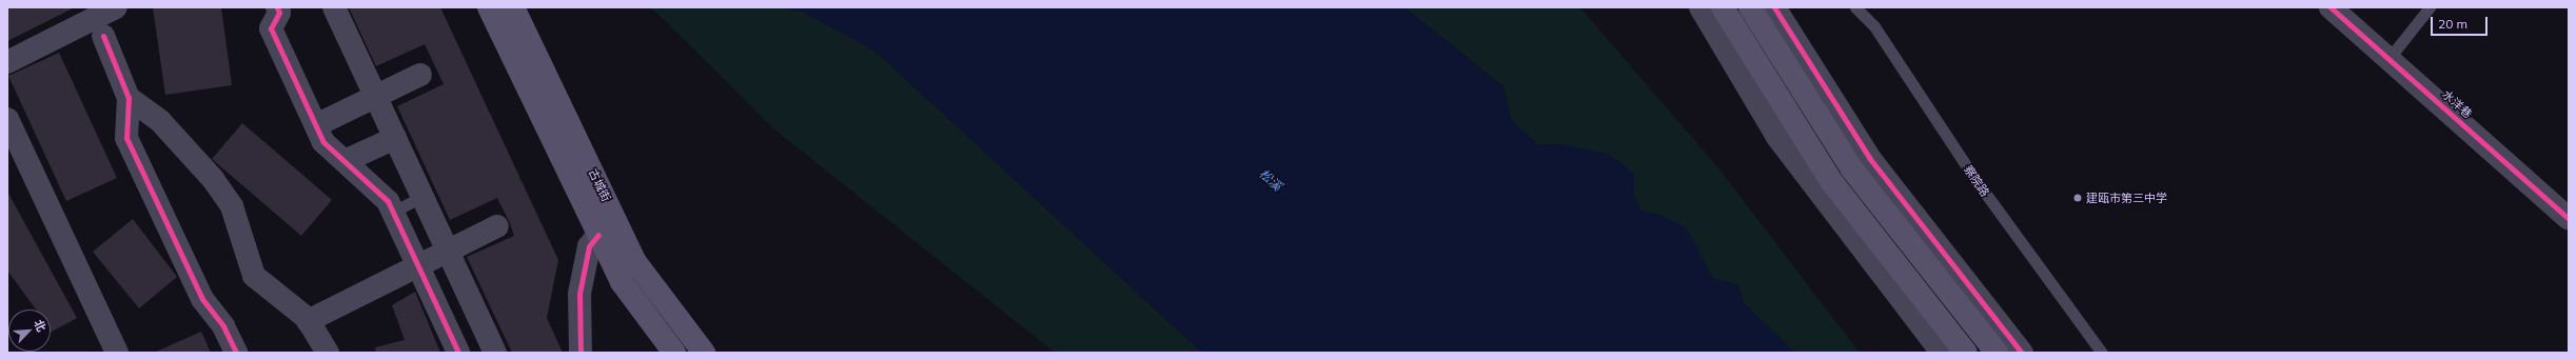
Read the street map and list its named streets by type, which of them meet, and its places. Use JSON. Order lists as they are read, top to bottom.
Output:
{
  "streets": {
    "main road": ["古城街"],
    "street": ["水洋巷"],
    "lane": ["察院路"]
  },
  "water": ["松溪"],
  "places": ["建瓯市第三中学"],
  "scale_bar": "20 m",
  "north": "top right"
}
